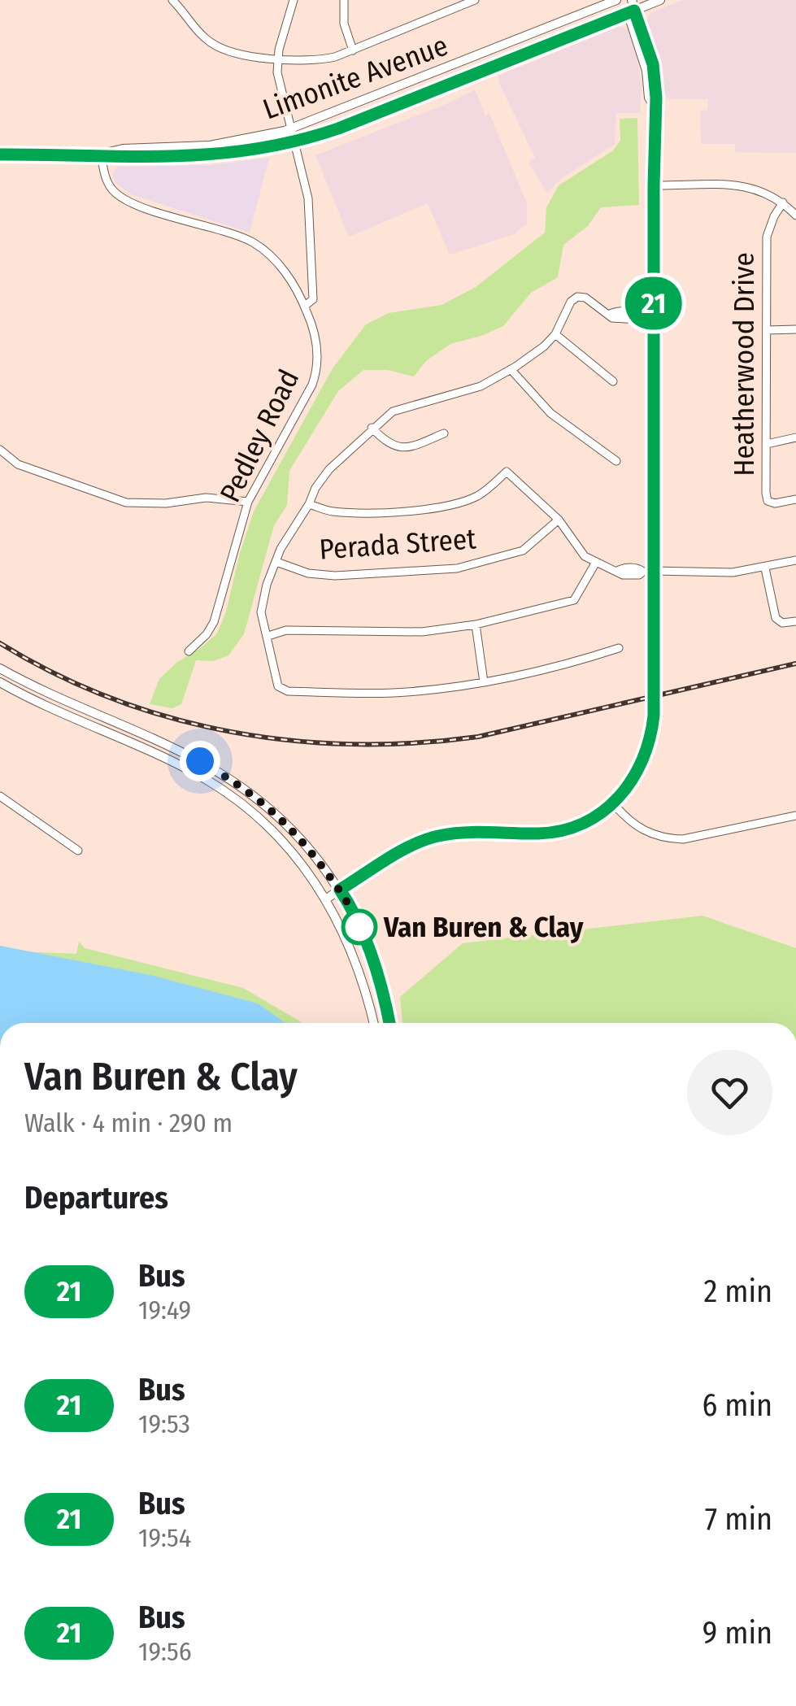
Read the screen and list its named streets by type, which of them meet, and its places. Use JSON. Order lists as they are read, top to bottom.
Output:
{
  "streets": {
    "main road": ["Limonite Avenue"],
    "street": ["Heatherwood Drive", "Pedley Road", "Perada Street"]
  },
  "crossings": [
    ["Limonite Avenue", "Pedley Road"]
  ],
  "places": ["Van Buren & Clay"],
  "lines": ["bus line 21"],
  "page": {
    "on_map": "21",
    "heading": [
      ["Van Buren & Clay", "Walk · 4 min · 290 m"],
      "Departures"
    ],
    "list": [
      {
        "mark": "21",
        "name": "Bus",
        "note": "19:49",
        "value": "2 min"
      },
      {
        "mark": "21",
        "name": "Bus",
        "note": "19:53",
        "value": "6 min"
      },
      {
        "mark": "21",
        "name": "Bus",
        "note": "19:54",
        "value": "7 min"
      },
      {
        "mark": "21",
        "name": "Bus",
        "note": "19:56",
        "value": "9 min"
      }
    ]
  }
}
